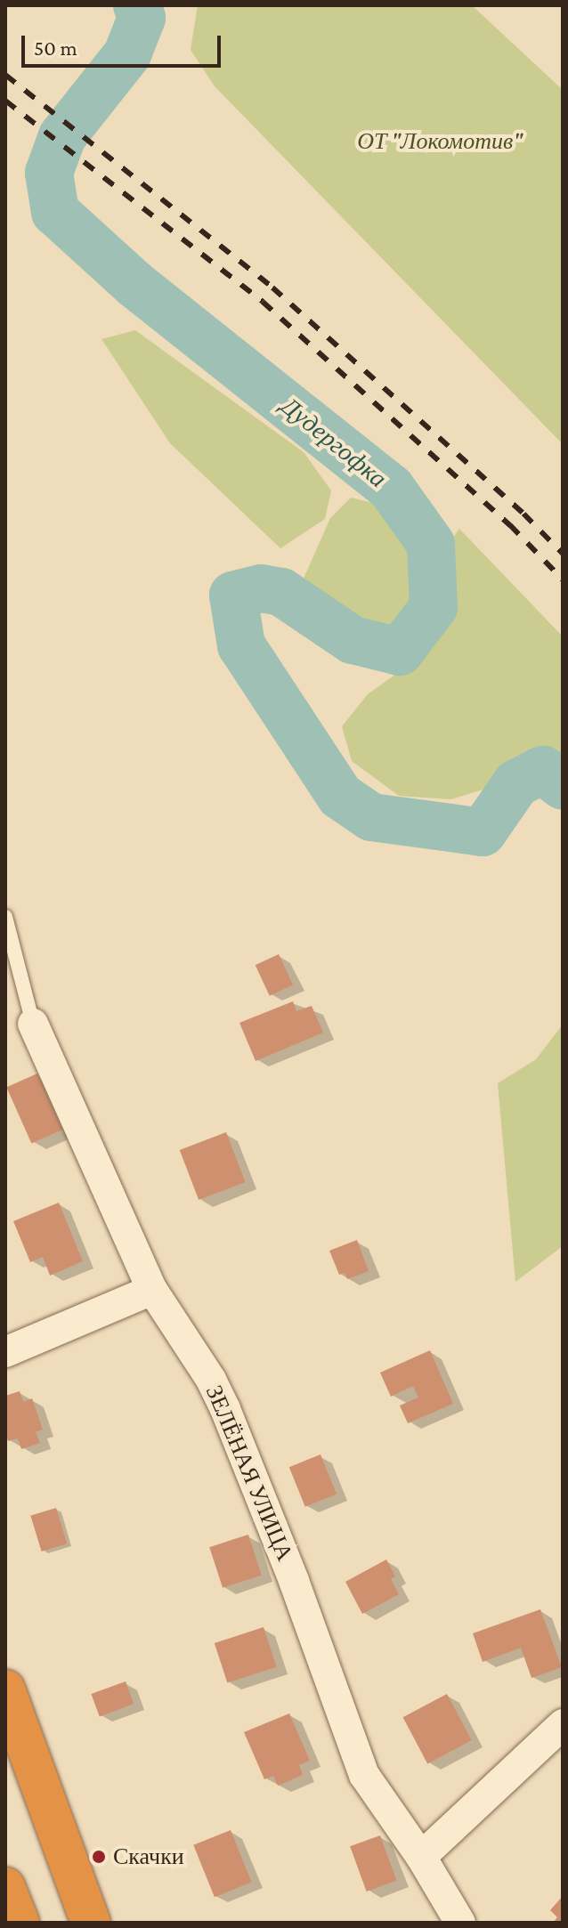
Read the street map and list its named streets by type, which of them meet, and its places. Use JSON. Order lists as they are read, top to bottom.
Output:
{
  "streets": {
    "street": ["ЗЕЛЁНАЯ УЛИЦА"]
  },
  "water": ["Дудергофка"],
  "parks": ["ОТ \"Локомотив\""],
  "places": ["Скачки"],
  "scale_bar": "50 m"
}
